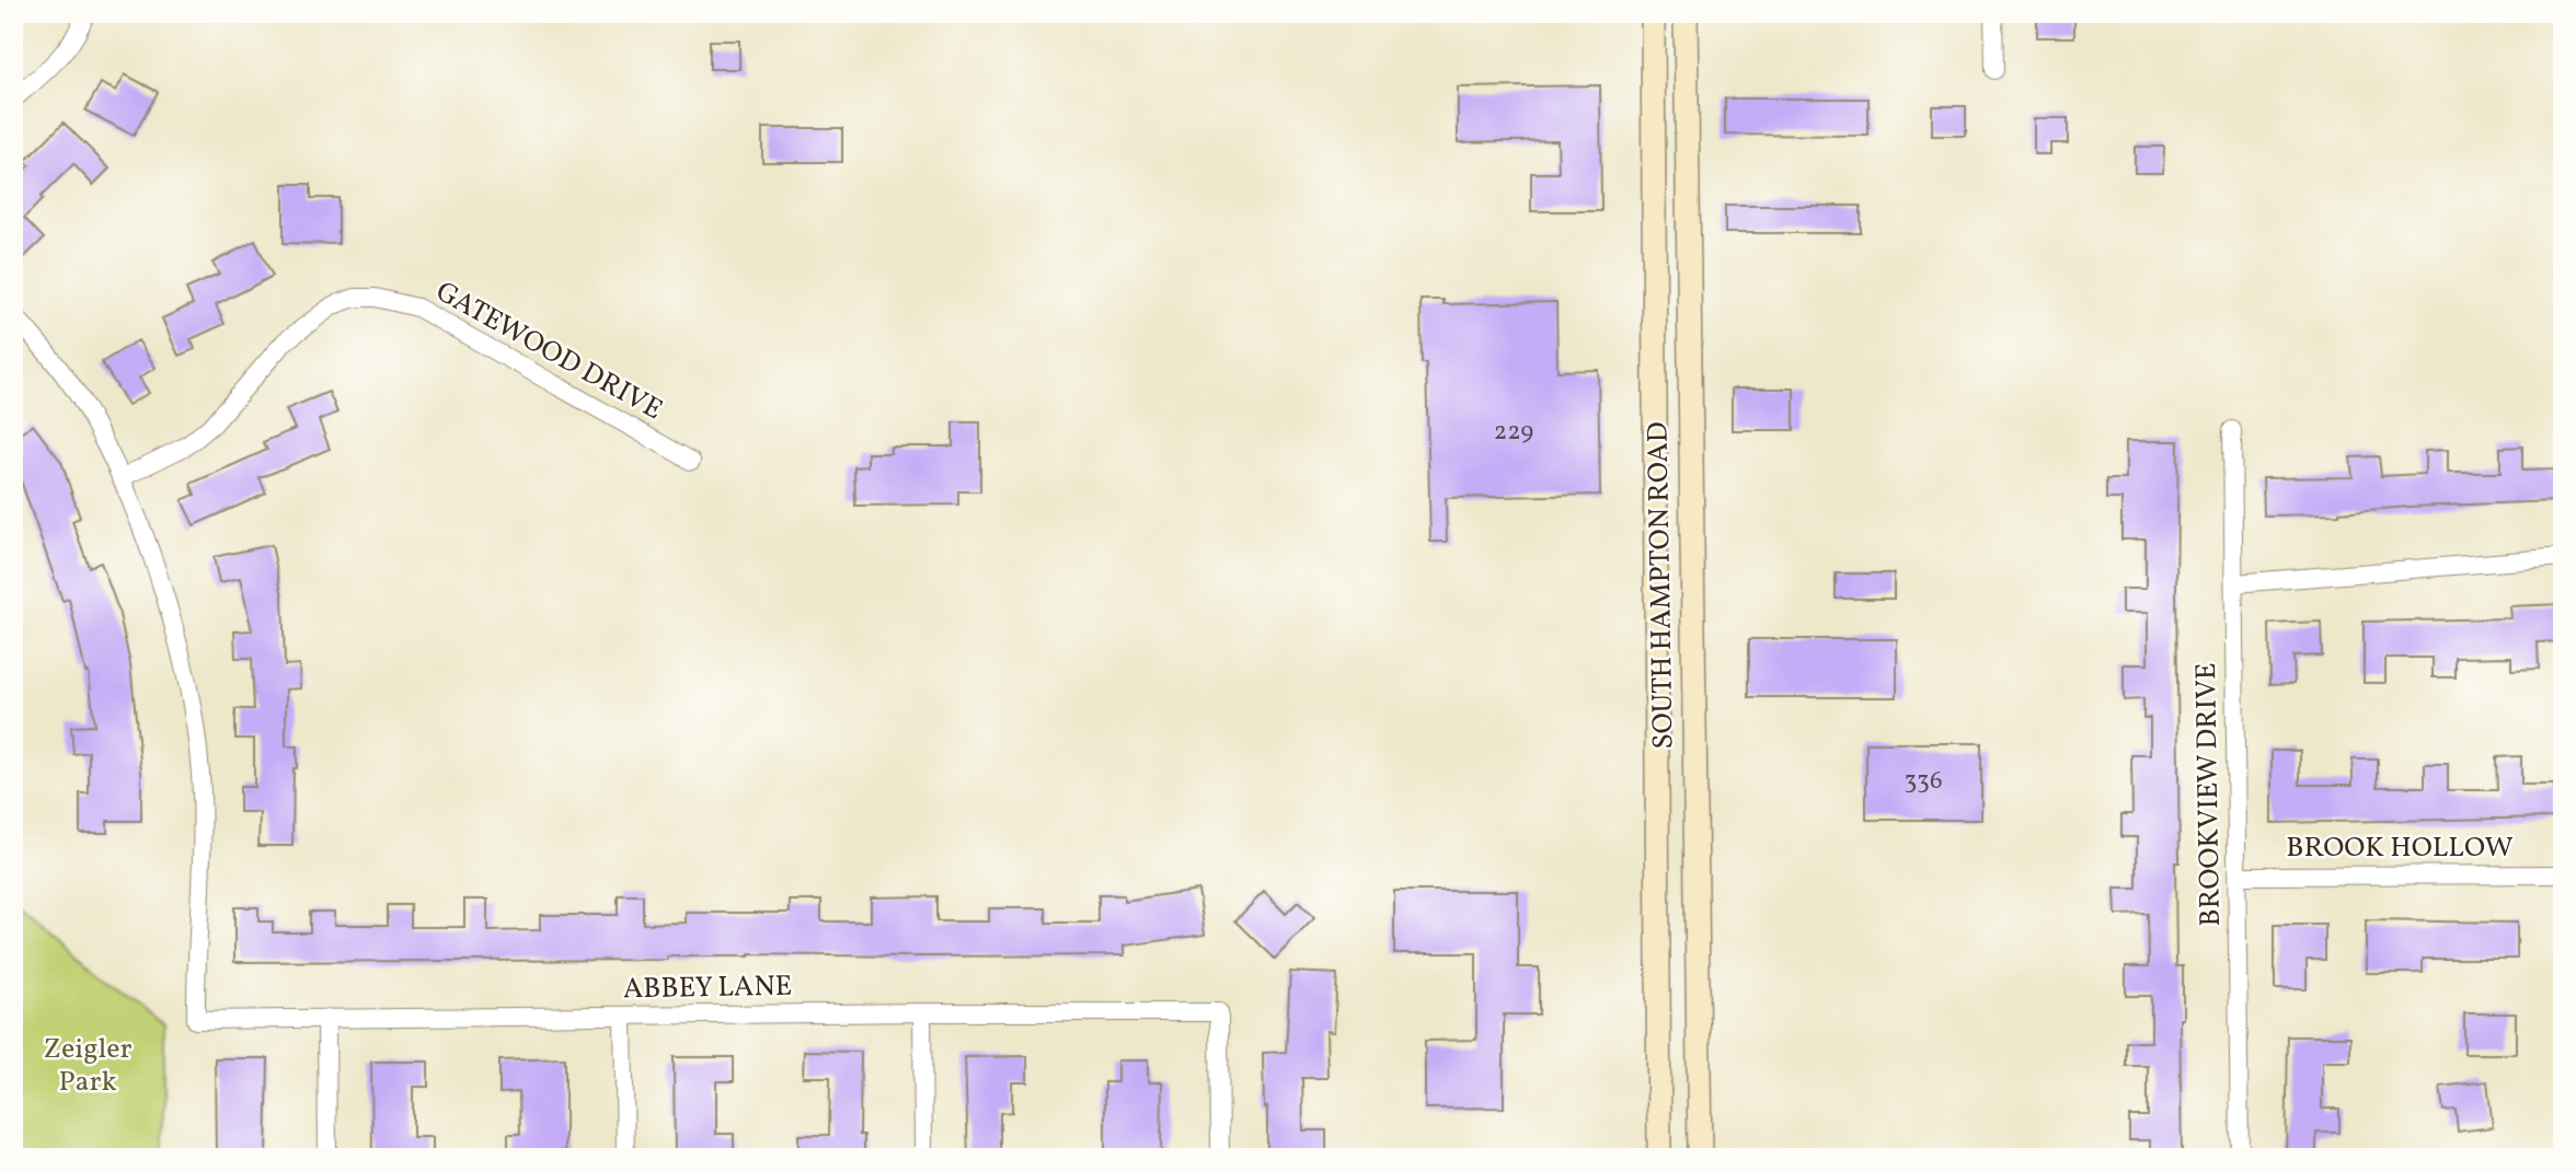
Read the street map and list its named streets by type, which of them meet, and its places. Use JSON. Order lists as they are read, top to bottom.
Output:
{
  "streets": {
    "main road": ["SOUTH HAMPTON ROAD"],
    "street": [
      "GATEWOOD DRIVE",
      "BROOKVIEW DRIVE",
      "BROOK HOLLOW",
      "ABBEY LANE"
    ]
  },
  "crossings": [
    ["GATEWOOD DRIVE", "ABBEY LANE"],
    ["BROOKVIEW DRIVE", "BROOK HOLLOW"]
  ],
  "parks": ["Zeigler Park"],
  "house_numbers": ["229", "336"]
}
